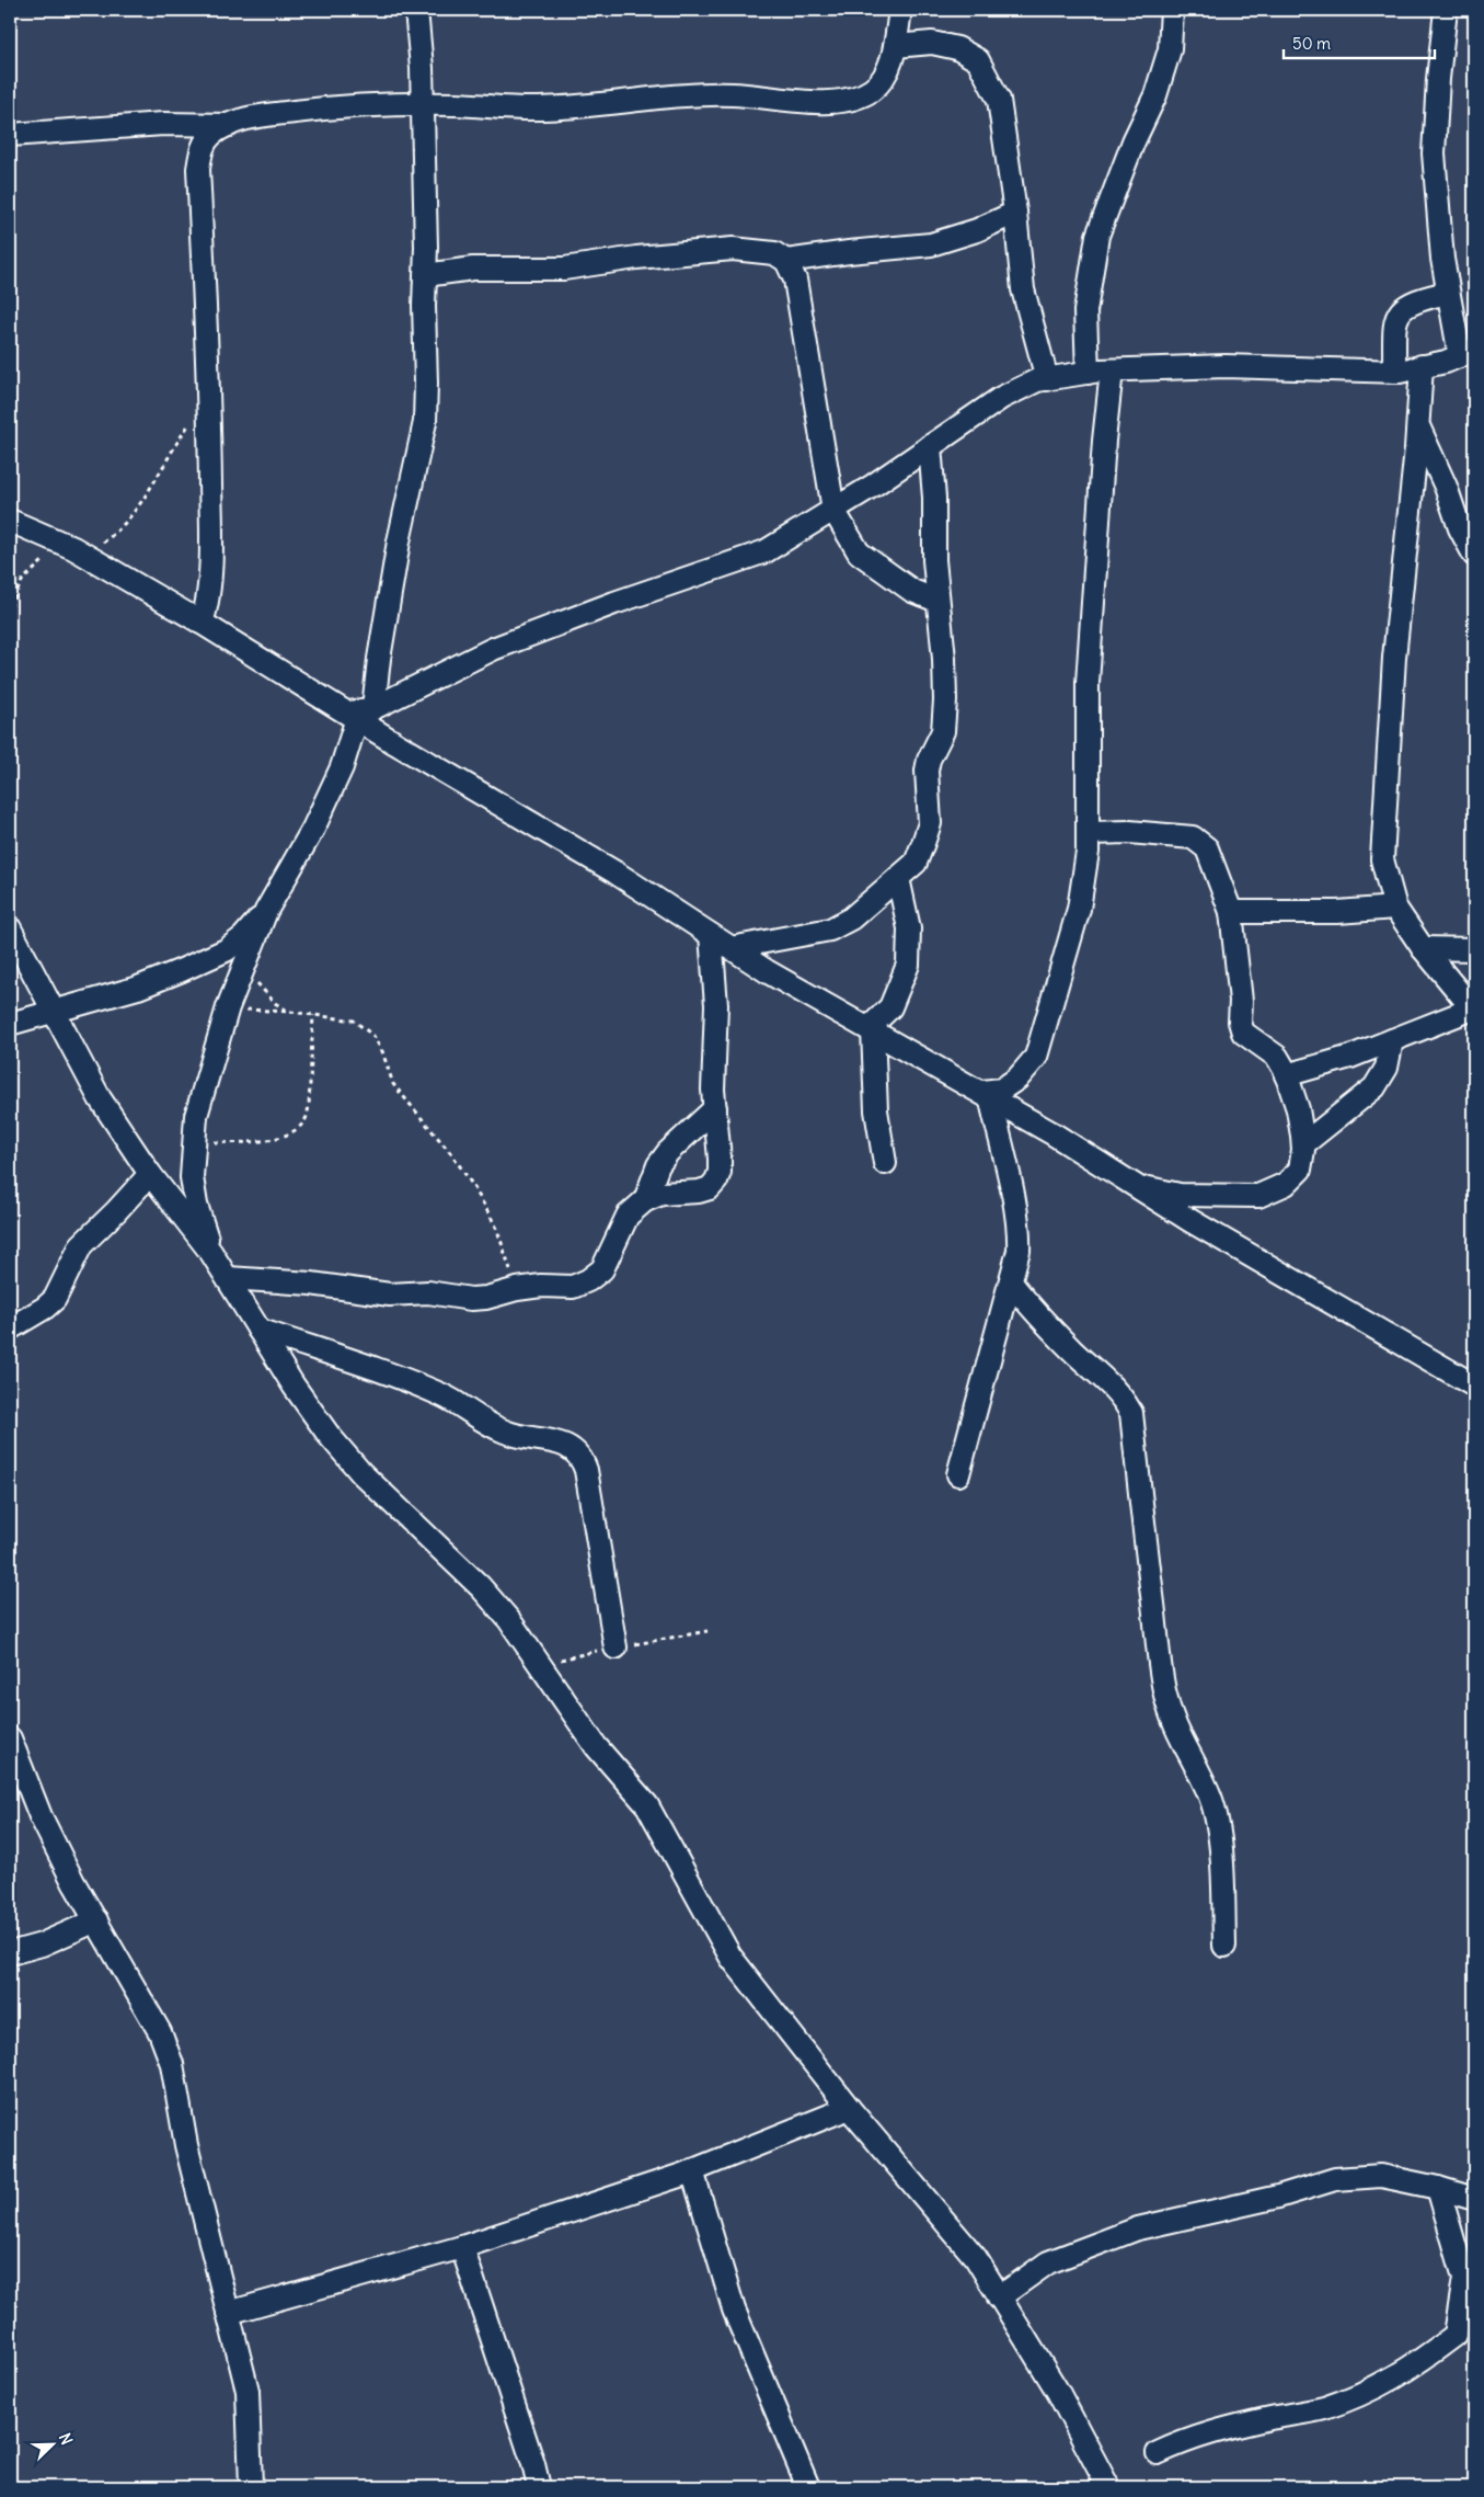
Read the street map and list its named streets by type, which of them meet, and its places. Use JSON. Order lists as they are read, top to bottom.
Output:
{
  "scale_bar": "50 m",
  "north": "top right"
}
